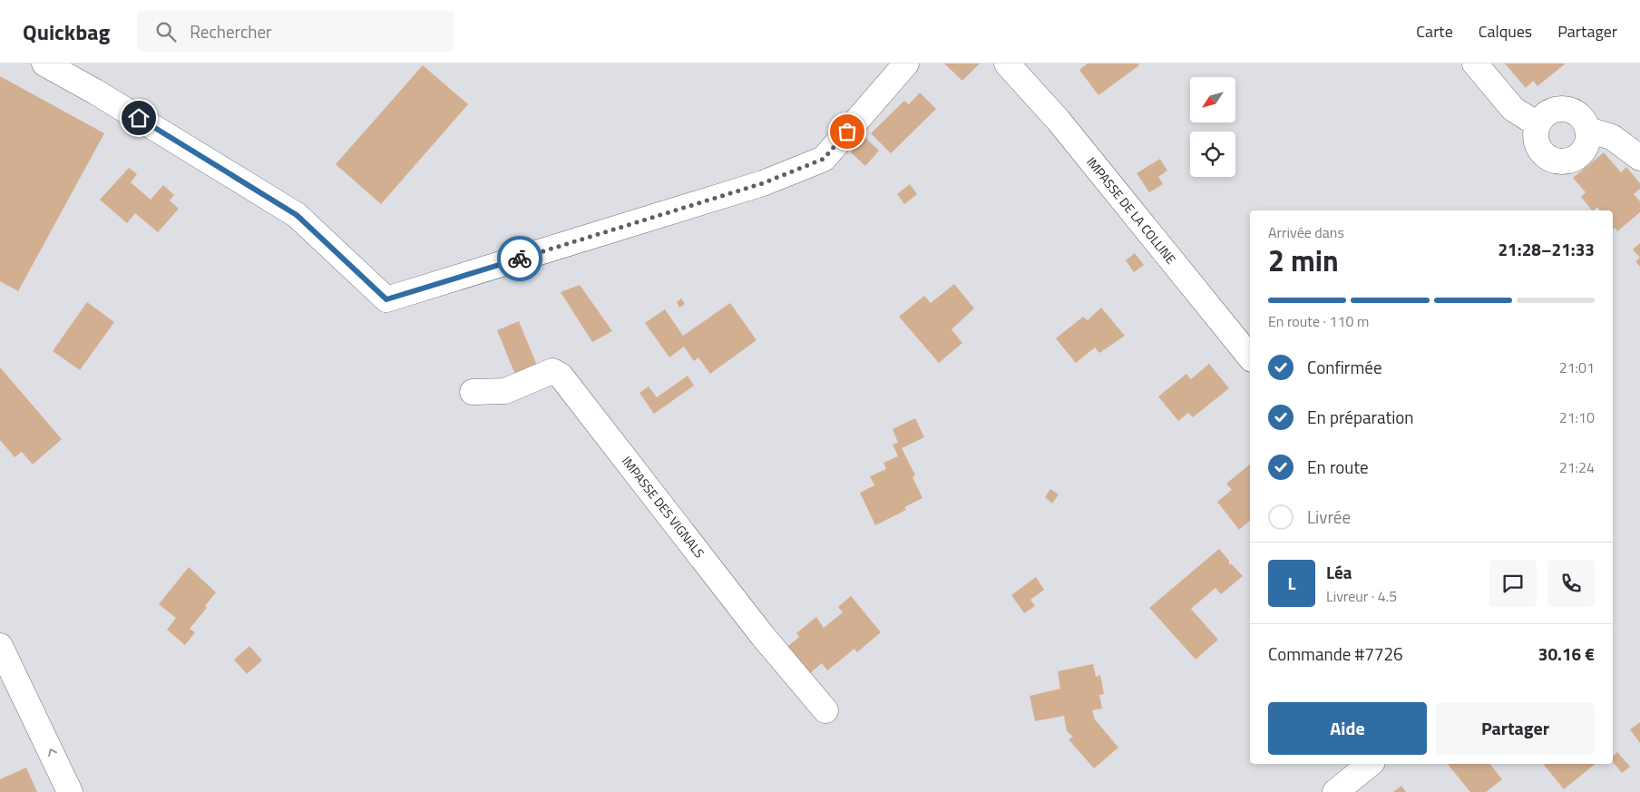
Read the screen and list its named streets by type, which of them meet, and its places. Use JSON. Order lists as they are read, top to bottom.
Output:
{
  "streets": {
    "street": ["IMPASSE DE LA COLLINE", "IMPASSE DES VIGNALS"]
  },
  "north": "bottom left",
  "page": {
    "header": "Quickbag",
    "search": "Rechercher",
    "nav": ["Carte", "Calques", "Partager"],
    "heading": ["2 min", "Arrivée dans", "21:28–21:33"],
    "panel": [
      "Léa",
      "Livreur · 4.5",
      "Commande #7726",
      "30.16 €"
    ],
    "bar": "En route · 110 m",
    "list": [
      ["Confirmée", "21:01"],
      ["En préparation", "21:10"],
      ["En route", "21:24"],
      "Livrée"
    ],
    "round": "L",
    "buttons": ["Aide", "Partager"]
  }
}
